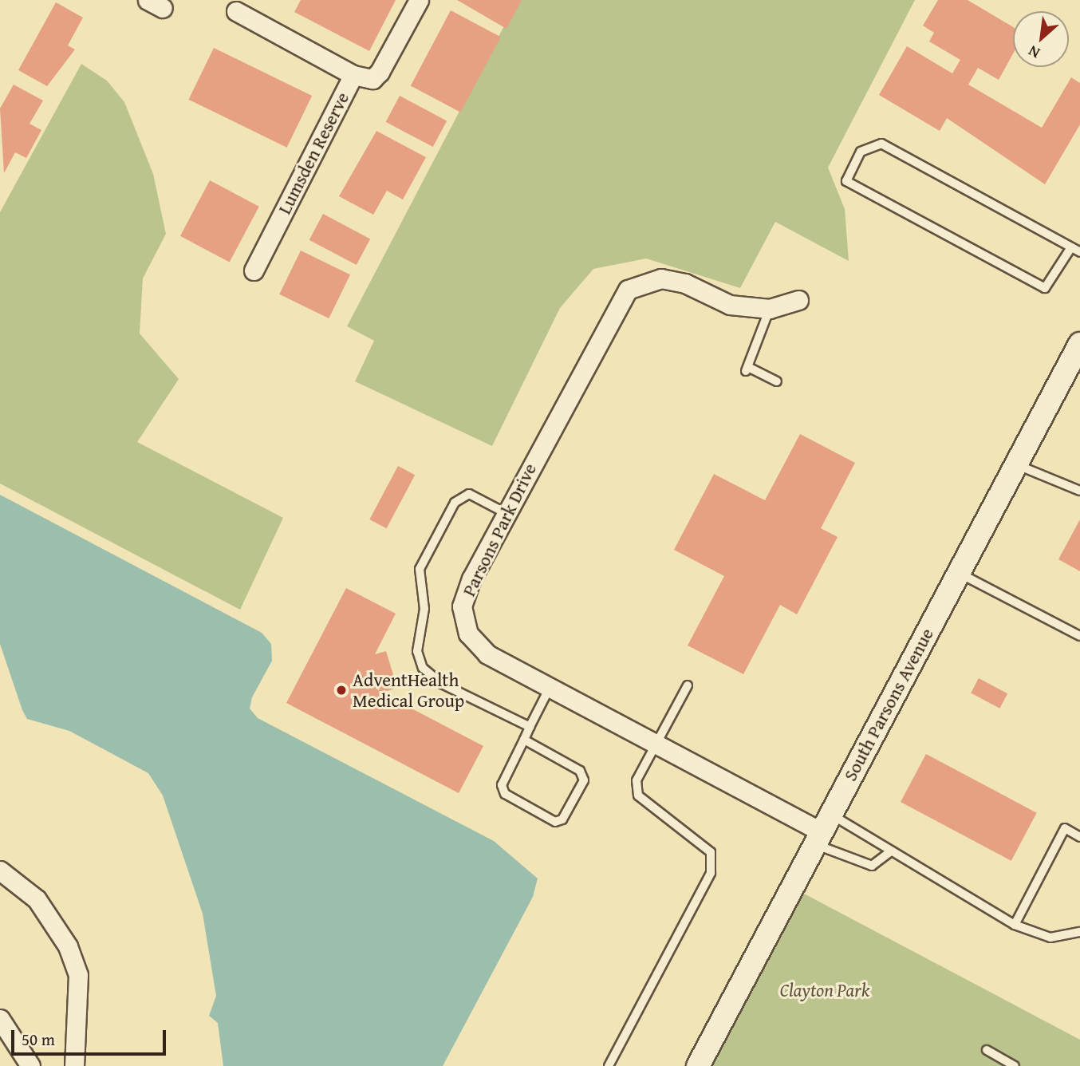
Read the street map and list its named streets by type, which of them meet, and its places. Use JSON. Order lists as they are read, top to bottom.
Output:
{
  "streets": {
    "street": ["Lumsden Reserve", "Parsons Park Drive", "South Parsons Avenue"]
  },
  "crossings": [
    ["Parsons Park Drive", "South Parsons Avenue"]
  ],
  "parks": ["Clayton Park"],
  "places": ["AdventHealth Medical Group"],
  "scale_bar": "50 m",
  "north": "bottom left"
}
